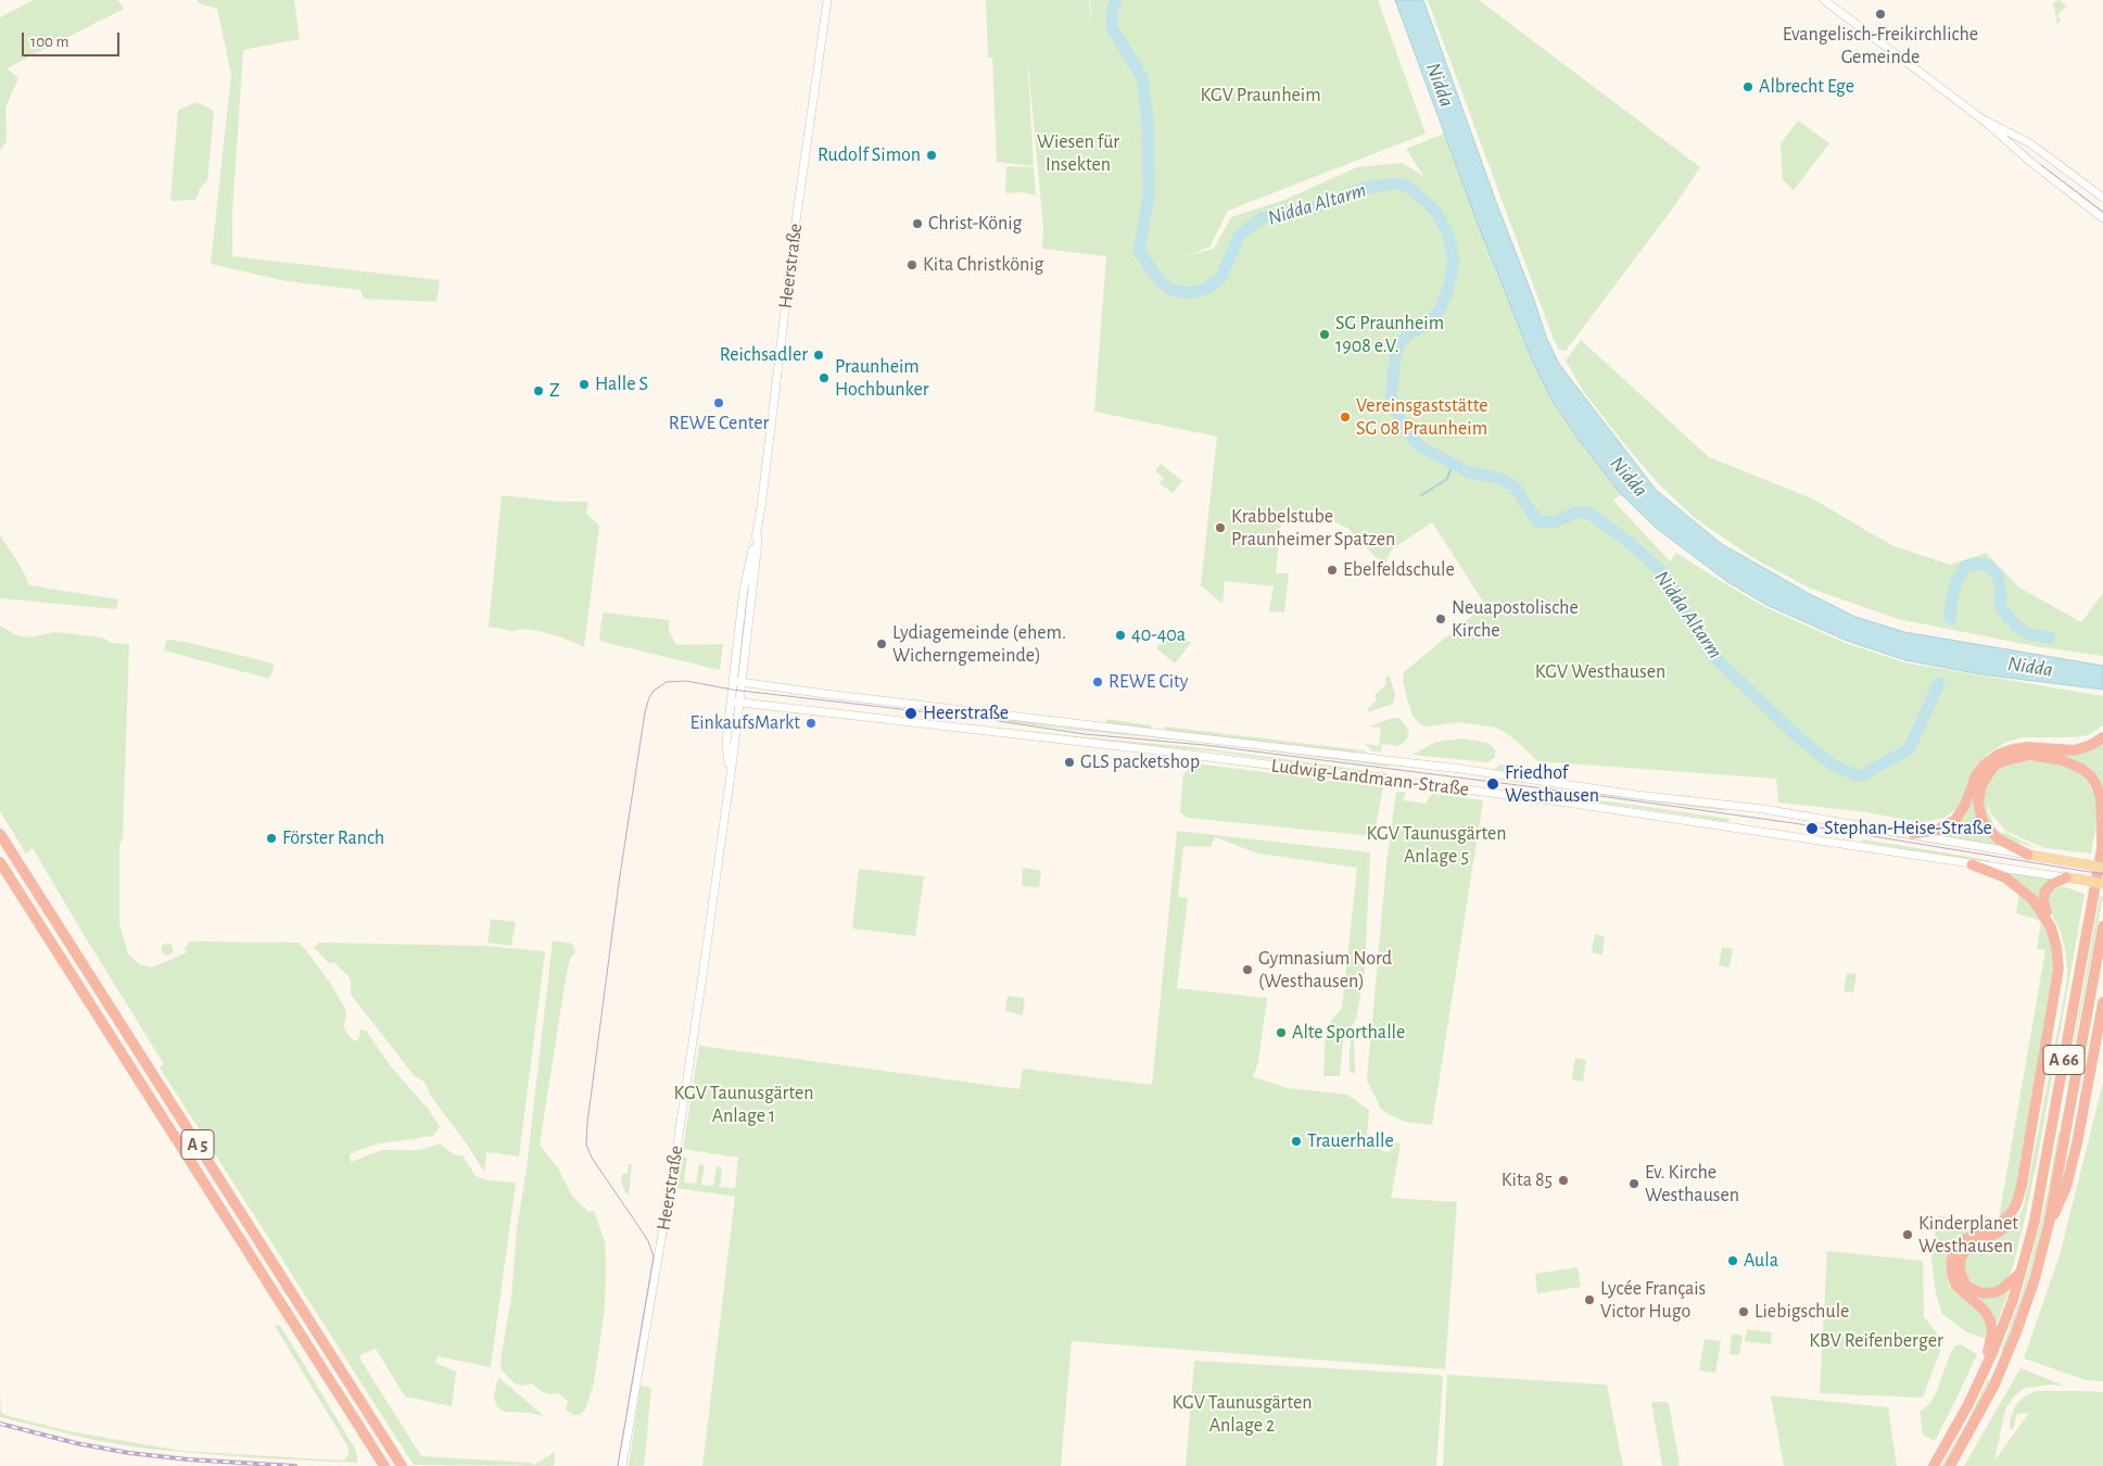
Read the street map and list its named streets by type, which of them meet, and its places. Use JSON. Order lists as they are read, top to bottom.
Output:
{
  "streets": {
    "highway": ["A 66", "A 5"],
    "main road": ["Heerstraße", "Ludwig-Landmann-Straße"]
  },
  "crossings": [
    ["Heerstraße", "Ludwig-Landmann-Straße"]
  ],
  "water": ["Nidda", "Nidda Altarm"],
  "parks": [
    "KGV Praunheim",
    "Wiesen für Insekten",
    "KGV Westhausen",
    "KGV Taunusgärten Anlage 5",
    "KGV Taunusgärten Anlage 1",
    "KBV Reifenberger",
    "KGV Taunusgärten Anlage 2"
  ],
  "places": [
    "Evangelisch-Freikirchliche Gemeinde",
    "Albrecht Ege",
    "Rudolf Simon",
    "Christ-König",
    "Kita Christkönig",
    "SG Praunheim 1908 e.V.",
    "Reichsadler",
    "Praunheim Hochbunker",
    "Halle S",
    "Z",
    "REWE Center",
    "Vereinsgaststätte SG 08 Praunheim",
    "Krabbelstube Praunheimer Spatzen",
    "Ebelfeldschule",
    "Neuapostolische Kirche",
    "40-40a",
    "Lydiagemeinde (ehem. Wicherngemeinde)",
    "REWE City",
    "Heerstraße",
    "EinkaufsMarkt",
    "GLS packetshop",
    "Friedhof Westhausen",
    "Stephan-Heise-Straße",
    "Förster Ranch",
    "Gymnasium Nord (Westhausen)",
    "Alte Sporthalle",
    "Trauerhalle",
    "Kita 85",
    "Ev. Kirche Westhausen",
    "Kinderplanet Westhausen",
    "Aula",
    "Lycée Français Victor Hugo",
    "Liebigschule"
  ],
  "scale_bar": "100 m"
}
